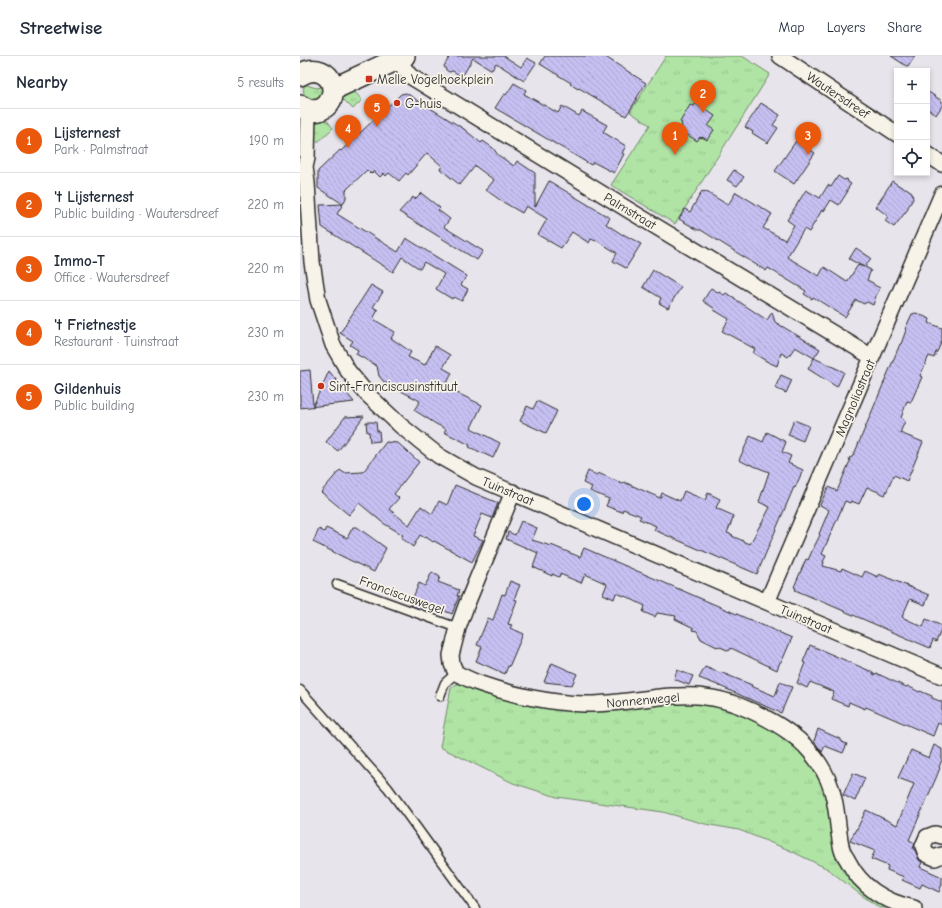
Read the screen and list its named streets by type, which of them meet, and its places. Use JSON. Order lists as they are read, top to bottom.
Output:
{
  "streets": {
    "street": [
      "Wautersdreef",
      "Palmstraat",
      "Magnoliastraat",
      "Tuinstraat",
      "Nonnenwegel"
    ],
    "lane": ["Franciscuswegel"]
  },
  "crossings": [
    ["Palmstraat", "Magnoliastraat"],
    ["Magnoliastraat", "Tuinstraat"]
  ],
  "places": {
    "transit": ["Melle Vogelhoekplein"],
    "other": ["G-huis", "Sint-Franciscusinstituut"]
  },
  "page": {
    "header": "Streetwise",
    "nav": ["Map", "Layers", "Share"],
    "heading": ["Nearby", "5 results"],
    "map_buttons": ["+", "−"],
    "pins": [
      "2",
      "5",
      "4",
      "1",
      "3"
    ],
    "list": [
      {
        "mark": "1",
        "name": "Lijsternest",
        "note": "Park · Palmstraat",
        "value": "190 m"
      },
      {
        "mark": "2",
        "name": "'t Lijsternest",
        "note": "Public building · Wautersdreef",
        "value": "220 m"
      },
      {
        "mark": "3",
        "name": "Immo-T",
        "note": "Office · Wautersdreef",
        "value": "220 m"
      },
      {
        "mark": "4",
        "name": "'t Frietnestje",
        "note": "Restaurant · Tuinstraat",
        "value": "230 m"
      },
      {
        "mark": "5",
        "name": "Gildenhuis",
        "note": "Public building",
        "value": "230 m"
      }
    ]
  }
}
